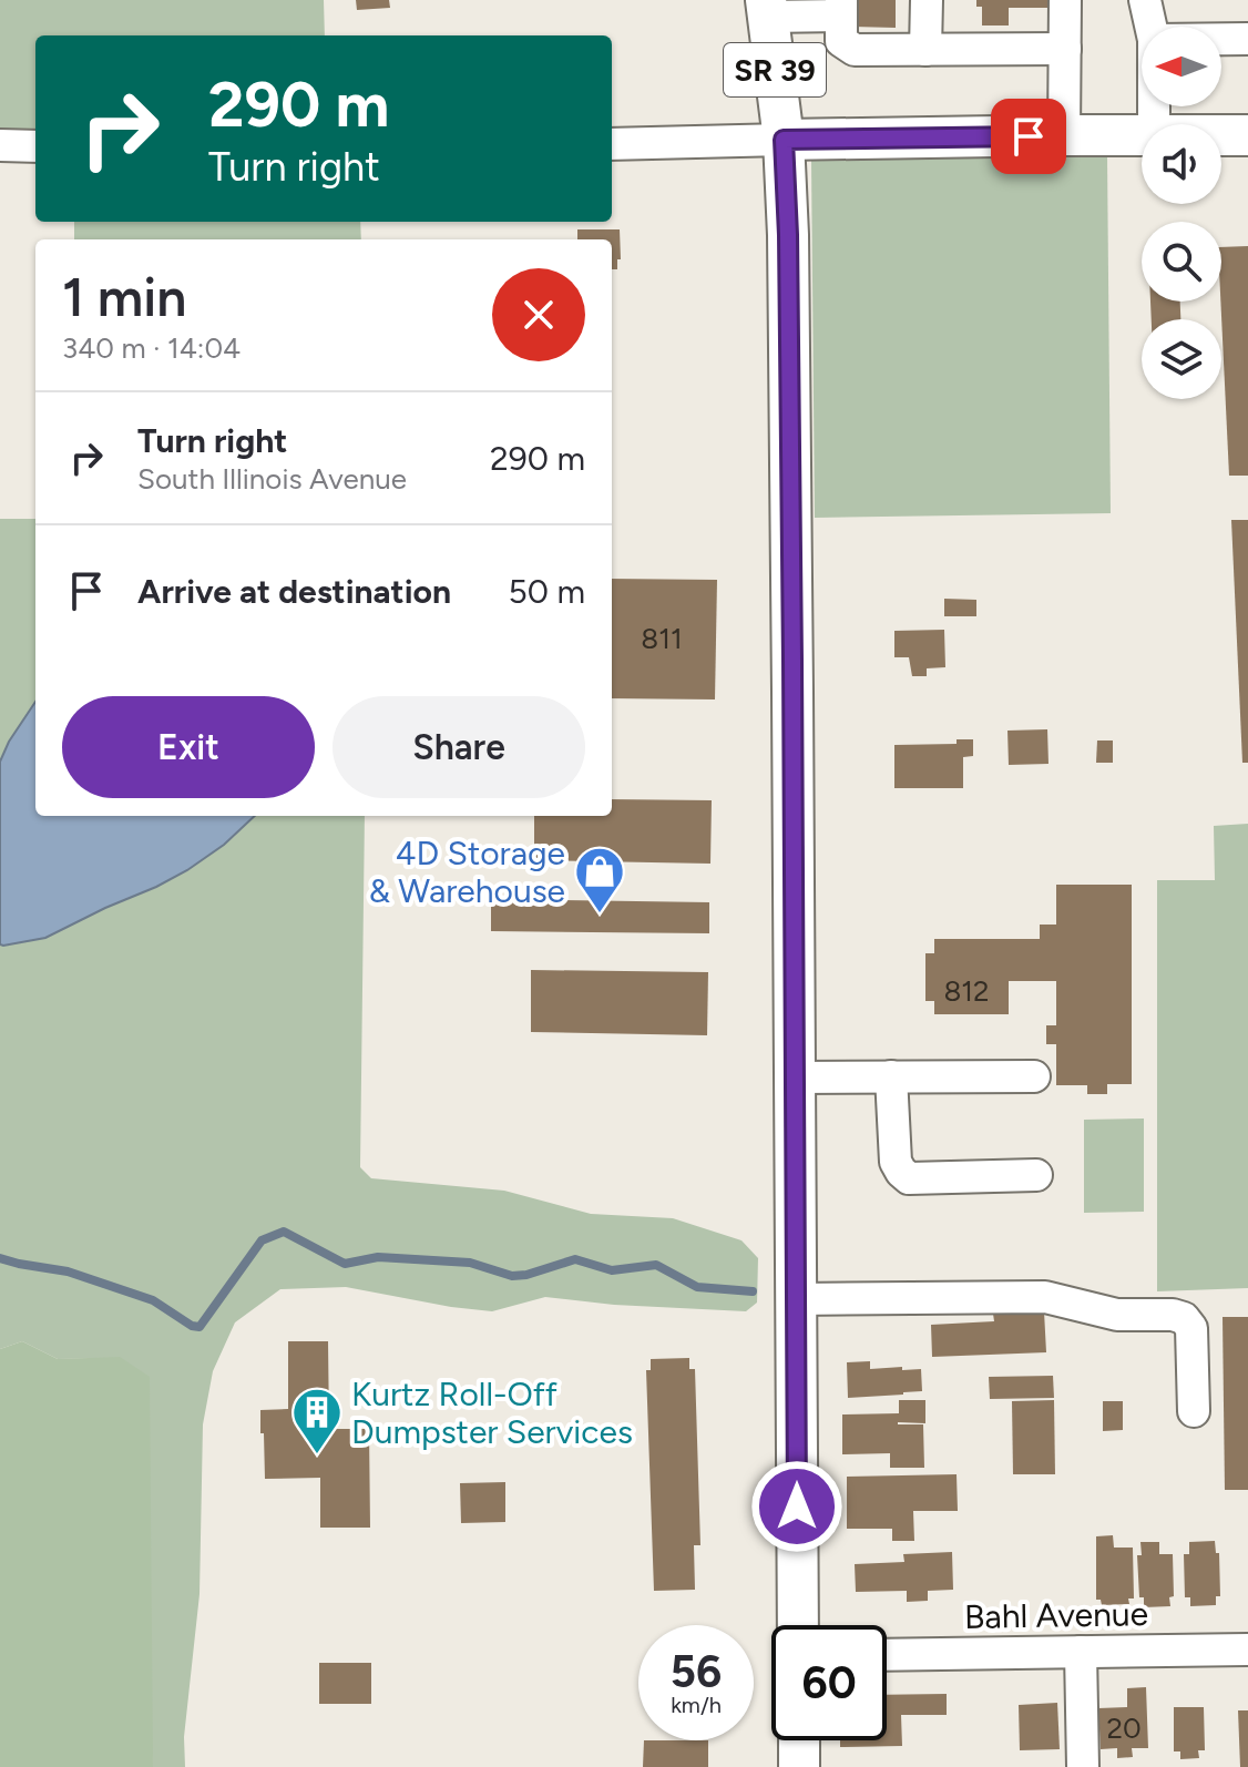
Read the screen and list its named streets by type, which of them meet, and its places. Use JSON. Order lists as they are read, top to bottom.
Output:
{
  "streets": {
    "main road": ["SR 39"],
    "street": ["Bahl Avenue"]
  },
  "places": {
    "shop": ["4D Storage & Warehouse"],
    "building": ["Kurtz Roll-Off Dumpster Services"]
  },
  "house_numbers": ["811", "812", "20"],
  "north": "left",
  "page": {
    "turn": ["290 m", "Turn right"],
    "heading": ["1 min", "340 m · 14:04"],
    "list": [
      {
        "name": "Turn right",
        "note": "South Illinois Avenue",
        "value": "290 m"
      },
      {
        "name": "Arrive at destination",
        "value": "50 m"
      }
    ],
    "buttons": ["Exit", "Share"],
    "speed": "56 km/h",
    "limit": "60"
  }
}
